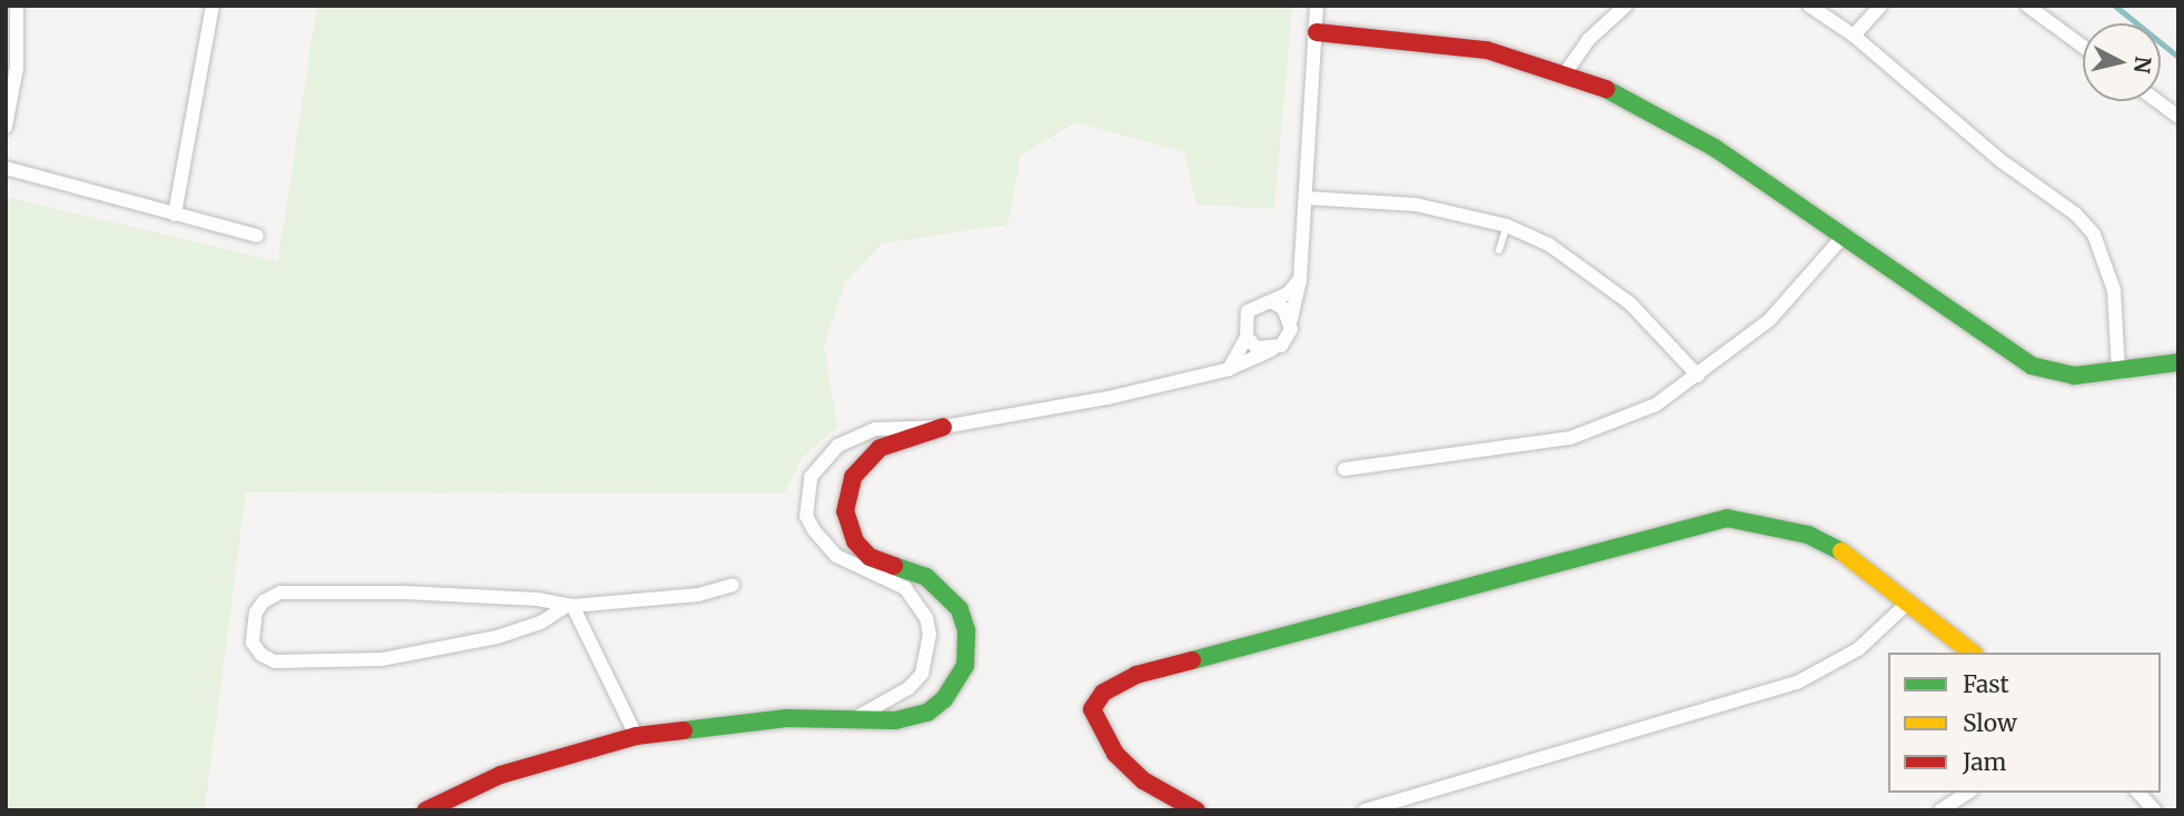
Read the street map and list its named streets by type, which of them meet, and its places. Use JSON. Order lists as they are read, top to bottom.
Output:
{
  "legend": ["Fast", "Slow", "Jam"],
  "north": "right"
}
